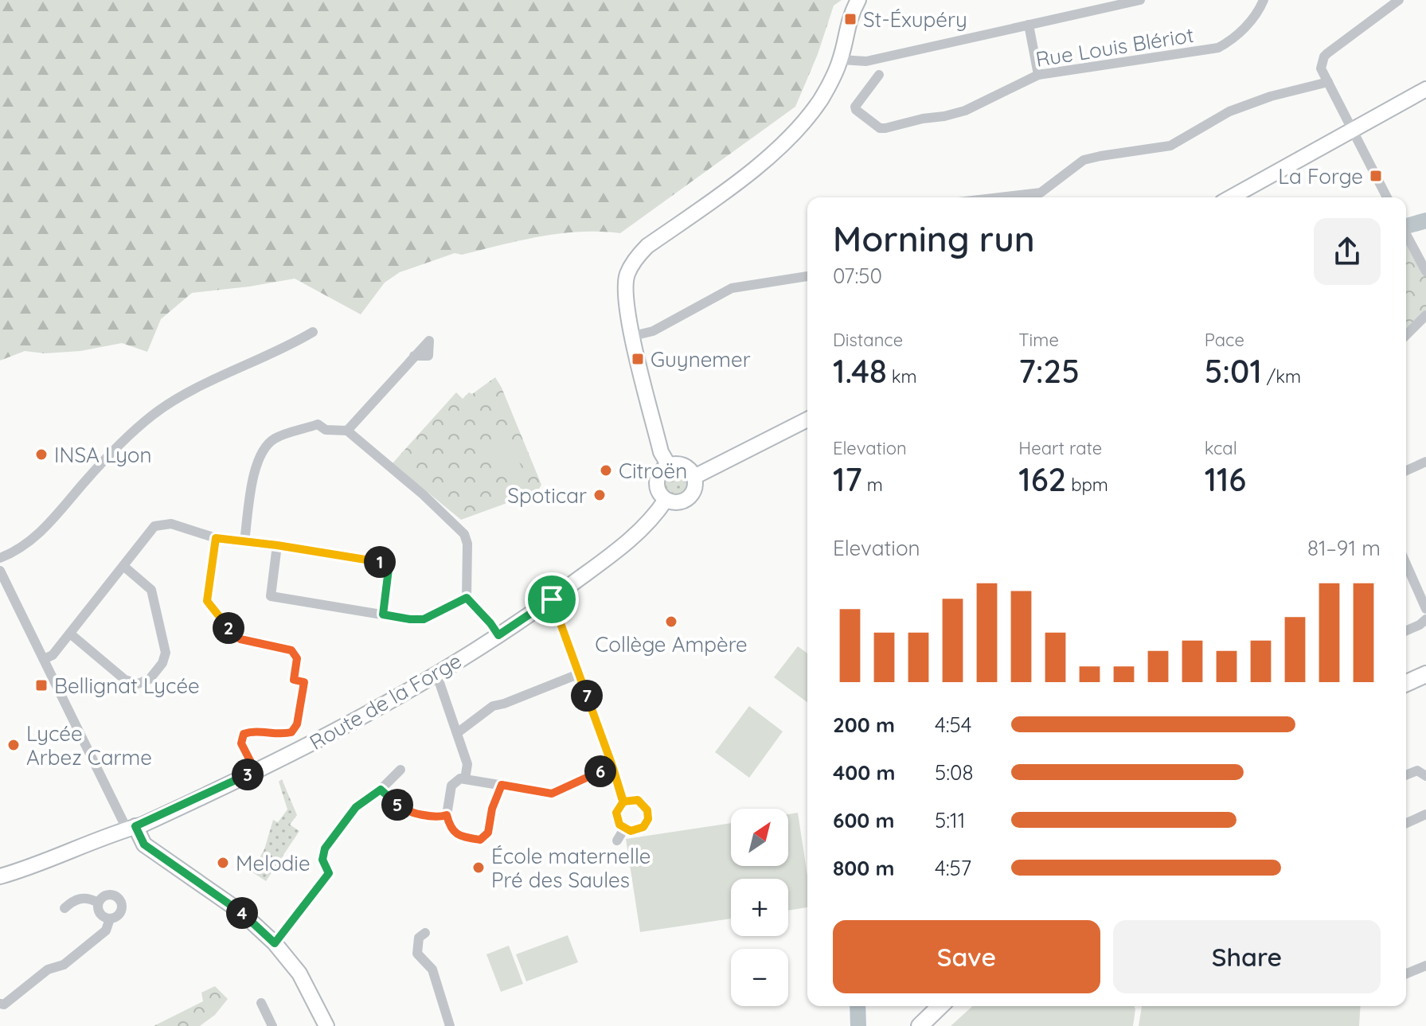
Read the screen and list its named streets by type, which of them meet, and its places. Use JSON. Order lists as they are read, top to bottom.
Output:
{
  "streets": {
    "main road": ["Route de la Forge"],
    "street": ["Rue Louis Blériot"]
  },
  "places": {
    "transit": [
      "St-Éxupéry",
      "La Forge",
      "Guynemer",
      "Bellignat Lycée"
    ],
    "other": [
      "INSA Lyon",
      "Citroën",
      "Spoticar",
      "Collège Ampère",
      "Lycée Arbez Carme",
      "Melodie",
      "École maternelle Pré des Saules"
    ]
  },
  "north": "top right",
  "page": {
    "heading": ["Morning run", "07:50"],
    "stats": [
      ["Distance", "1.48 km"],
      ["Time", "7:25"],
      ["Pace", "5:01 /km"],
      ["Elevation", "17 m"],
      ["Heart rate", "162 bpm"],
      ["kcal", "116"]
    ],
    "chart": ["Elevation", "81–91 m"],
    "pins": [
      "1",
      "2",
      "7",
      "6",
      "3",
      "5",
      "4"
    ],
    "list": [
      {
        "name": "200 m",
        "note": "4:54"
      },
      {
        "name": "400 m",
        "note": "5:08"
      },
      {
        "name": "600 m",
        "note": "5:11"
      },
      {
        "name": "800 m",
        "note": "4:57"
      }
    ],
    "map_buttons": ["+", "−"],
    "buttons": ["Save", "Share"]
  }
}
